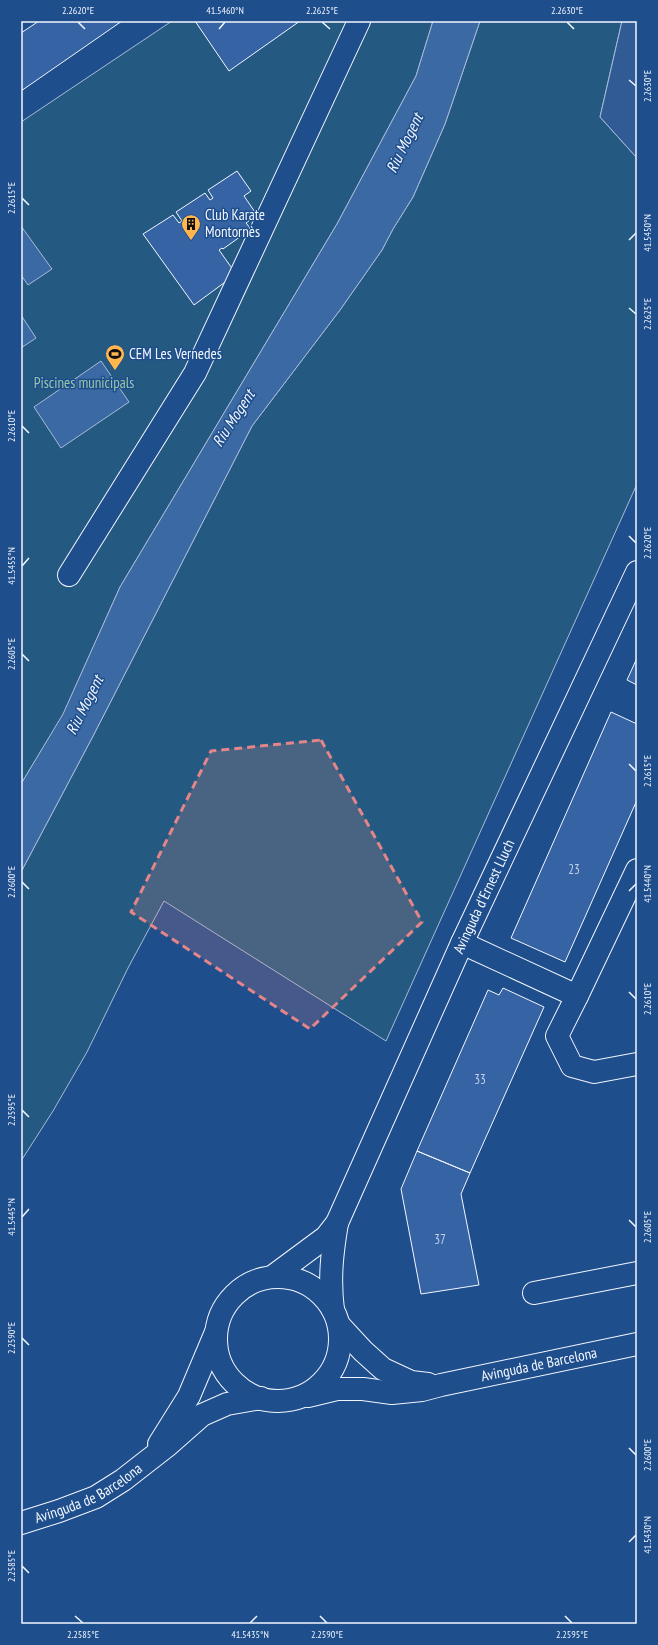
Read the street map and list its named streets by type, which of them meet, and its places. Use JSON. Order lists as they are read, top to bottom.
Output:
{
  "streets": {
    "street": ["Avinguda d'Ernest Lluch", "Avinguda de Barcelona"]
  },
  "water": ["Riu Mogent"],
  "parks": ["Piscines municipals"],
  "places": {
    "building": ["Club Karate Montornès"],
    "sports": ["CEM Les Vernedes"]
  },
  "house_numbers": ["23", "33", "37"],
  "coordinates": [
    "2.2620°E",
    "41.5460°N",
    "2.2625°E",
    "2.2630°E",
    "2.2615°E",
    "41.5450°N",
    "2.2610°E",
    "41.5455°N",
    "2.2605°E",
    "2.2600°E",
    "41.5440°N",
    "2.2595°E",
    "41.5445°N",
    "2.2590°E",
    "41.5430°N",
    "2.2585°E",
    "41.5435°N"
  ]
}
